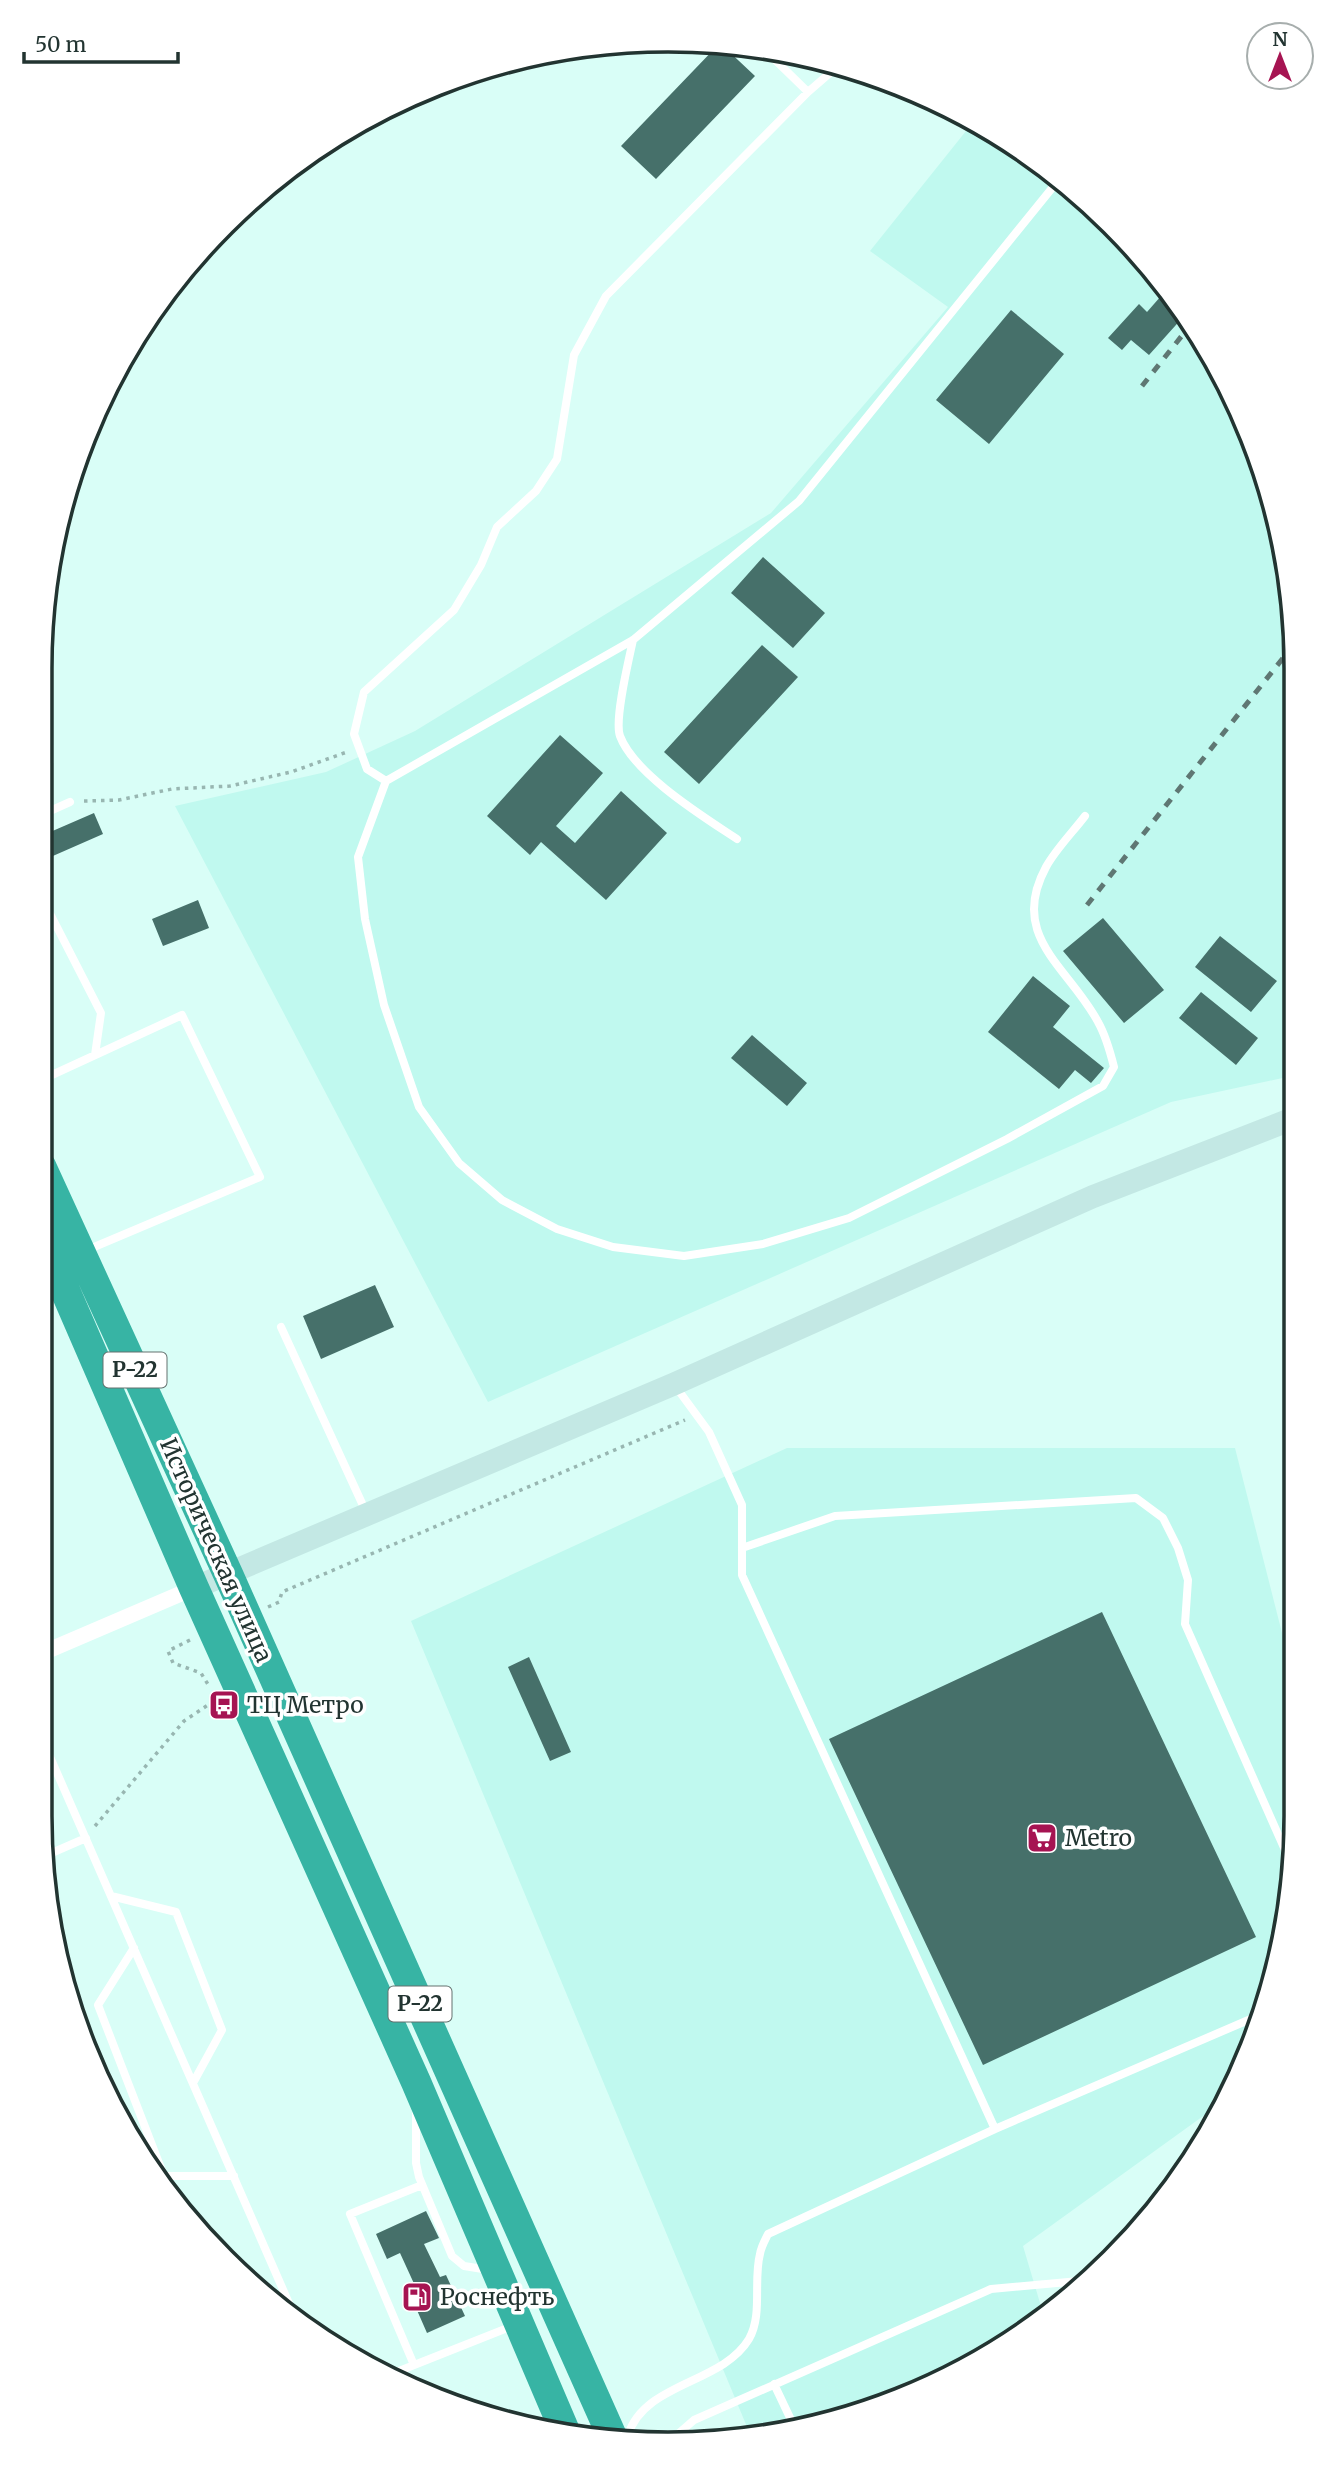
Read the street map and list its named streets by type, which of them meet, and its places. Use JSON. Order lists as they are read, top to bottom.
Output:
{
  "streets": {
    "highway": ["Р-22", "Историческая улица"]
  },
  "places": {
    "bus stop": ["ТЦ Метро"],
    "supermarket": ["Metro"],
    "fuel station": ["Роснефть"]
  },
  "scale_bar": "50 m",
  "north": "top"
}
